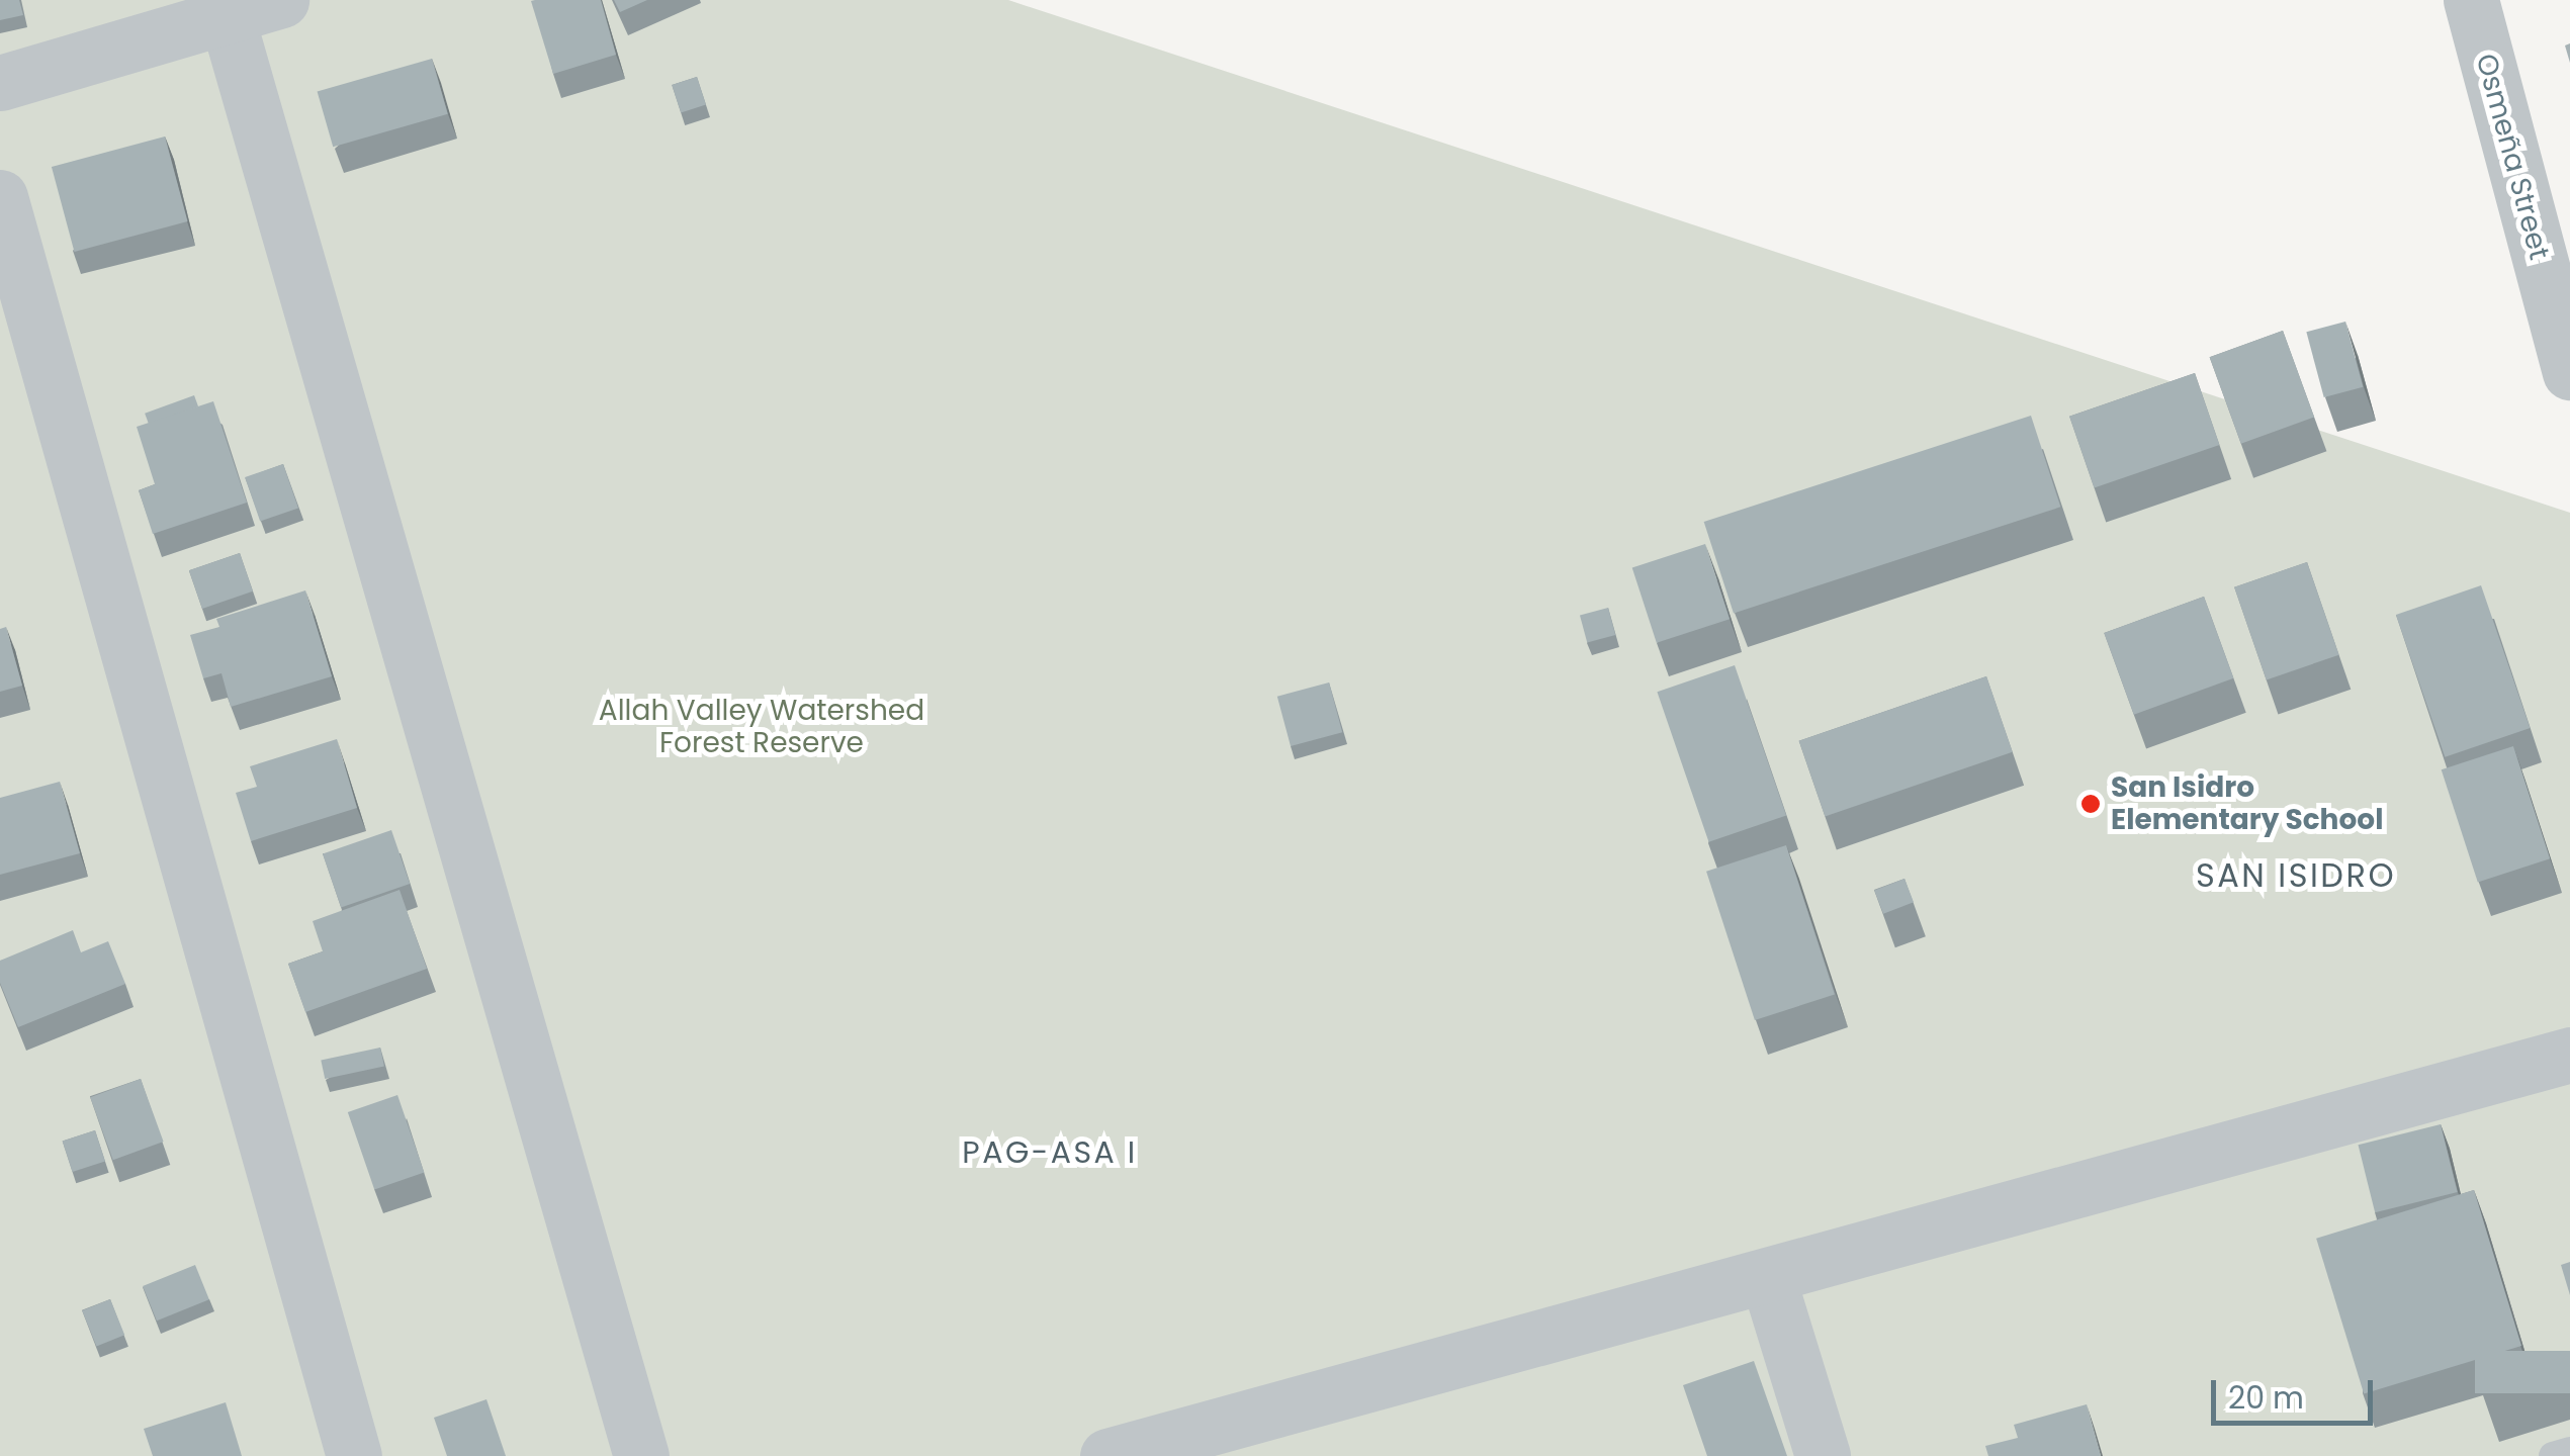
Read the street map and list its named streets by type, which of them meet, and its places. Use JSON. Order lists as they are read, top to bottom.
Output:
{
  "streets": {
    "street": ["Osmeña Street"]
  },
  "districts": ["SAN ISIDRO", "PAG-ASA I"],
  "parks": ["Allah Valley Watershed Forest Reserve"],
  "places": ["San Isidro Elementary School"],
  "scale_bar": "20 m"
}
